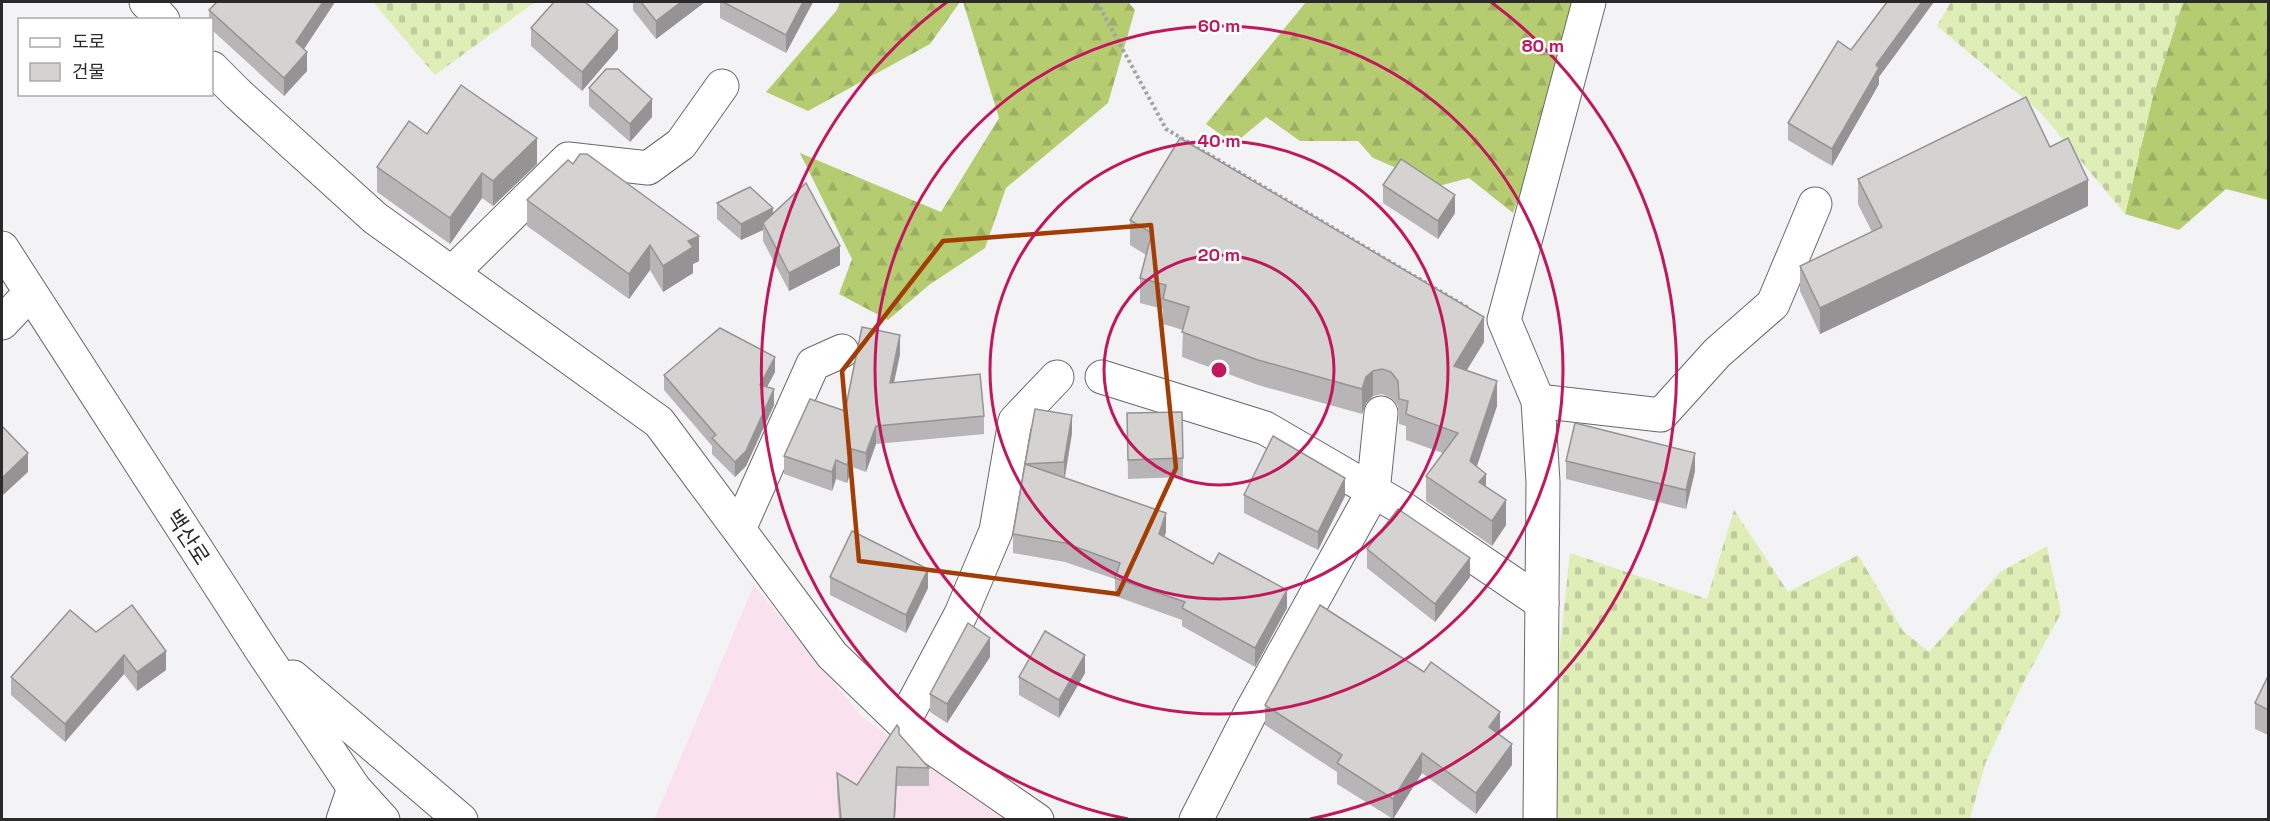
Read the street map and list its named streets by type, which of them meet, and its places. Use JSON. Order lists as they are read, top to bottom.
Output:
{
  "streets": {
    "street": ["백산로"]
  },
  "legend": ["도로", "건물"],
  "rings": [
    "60 m",
    "80 m",
    "40 m",
    "20 m"
  ]
}
